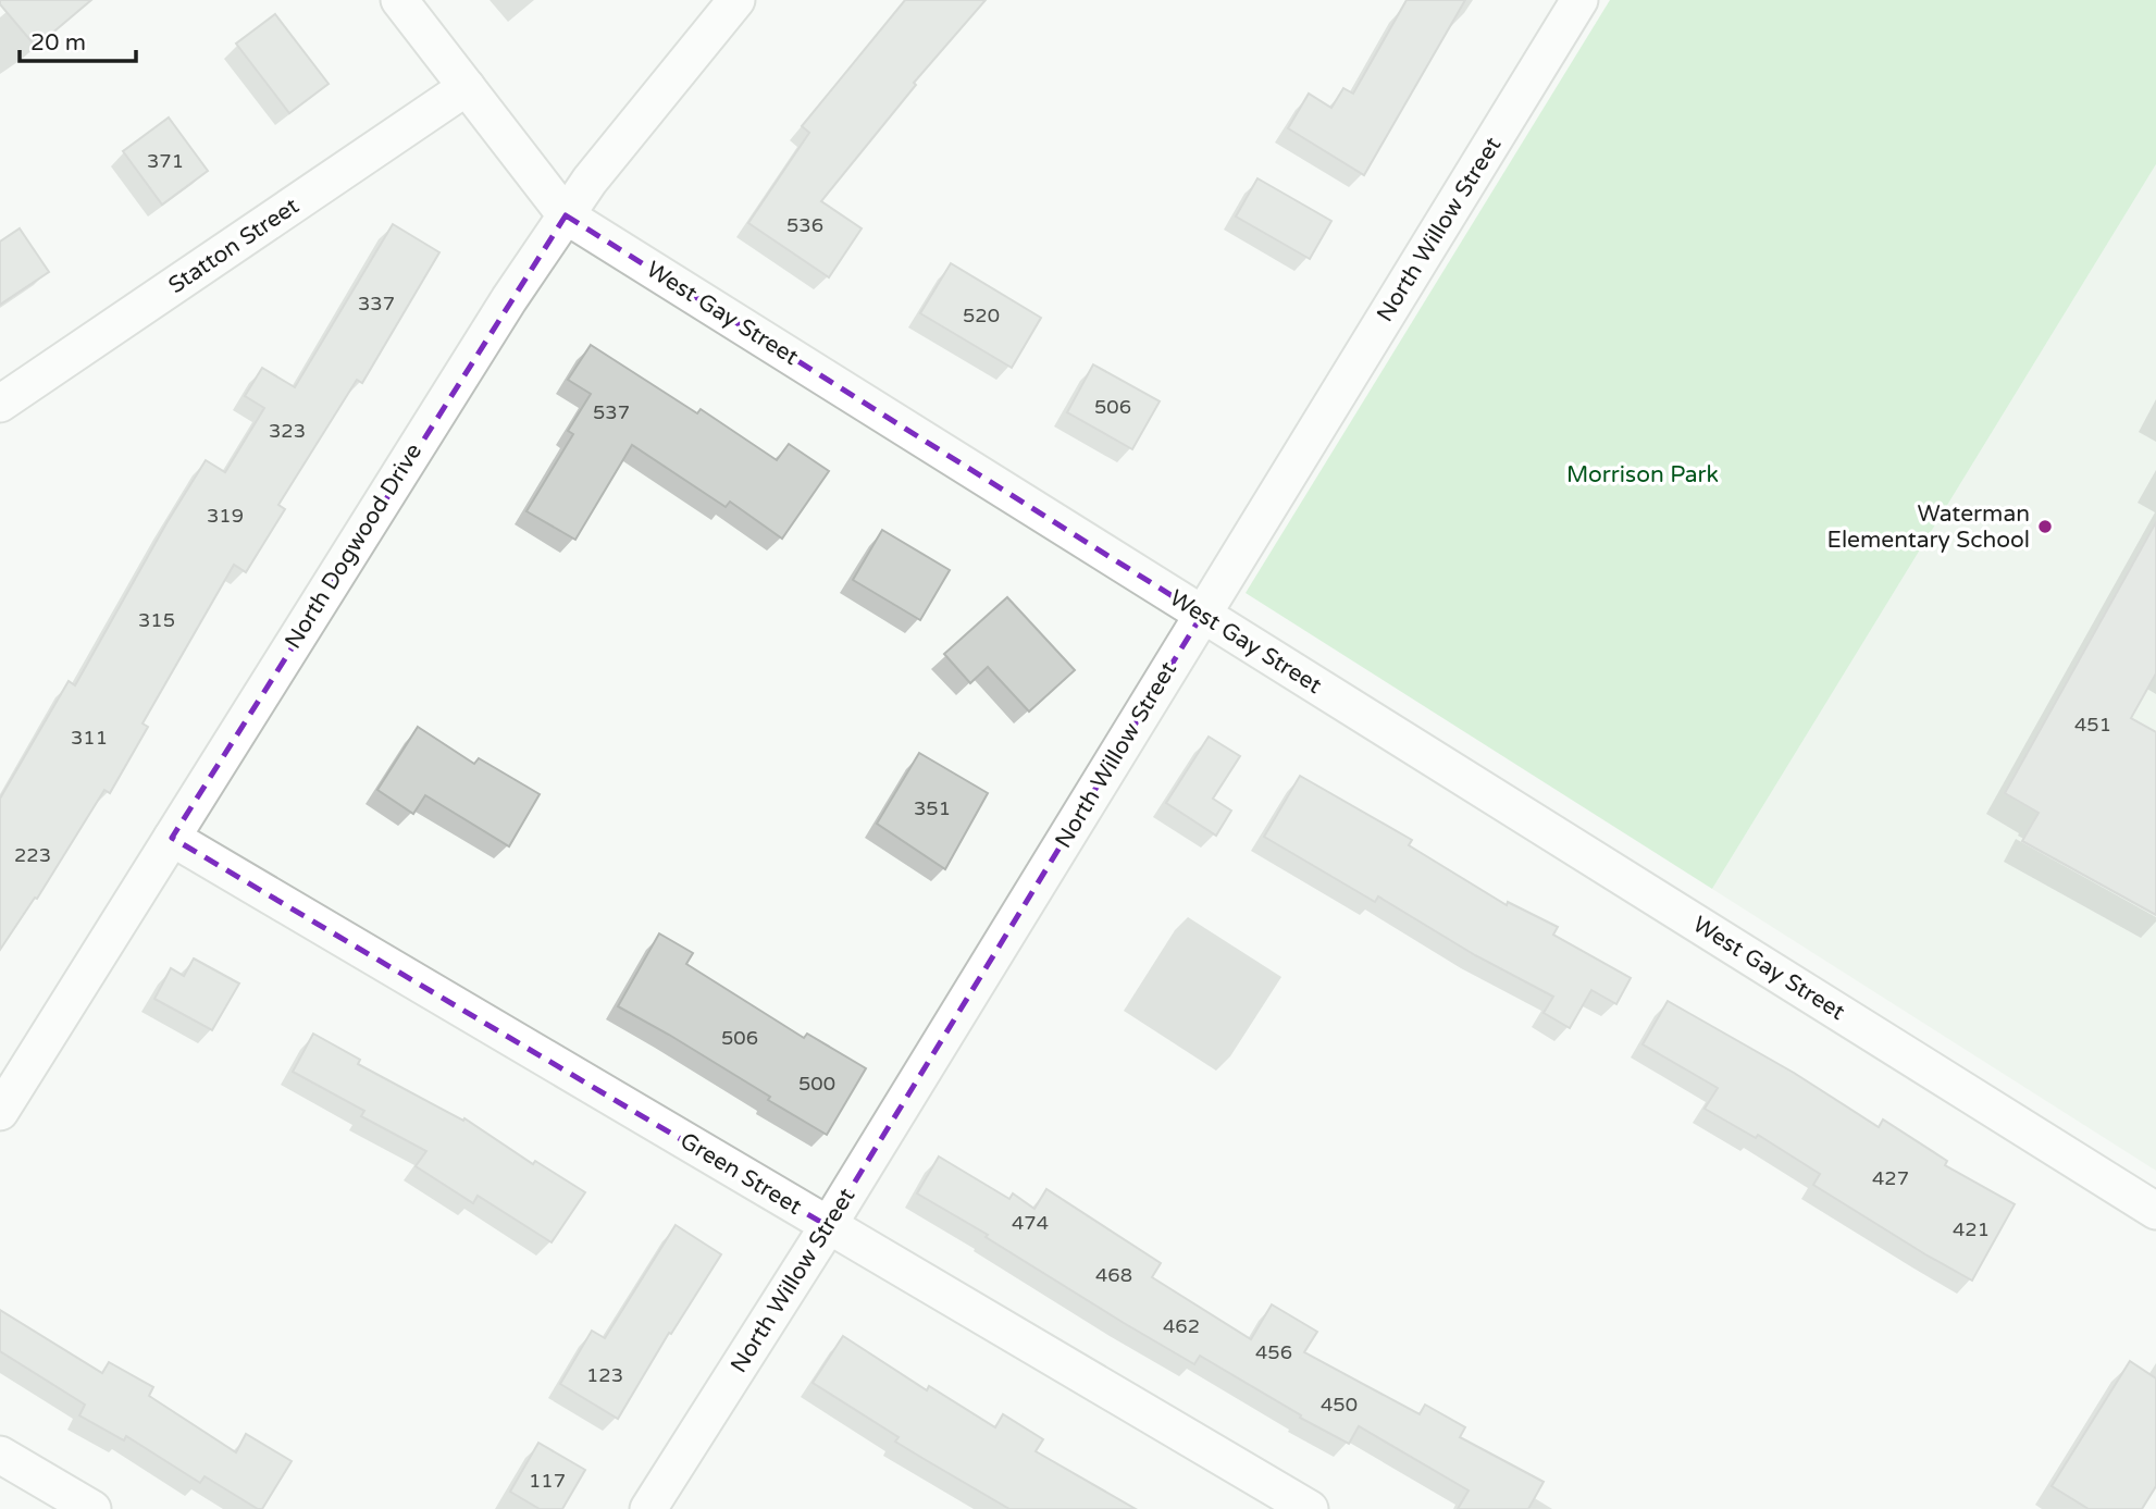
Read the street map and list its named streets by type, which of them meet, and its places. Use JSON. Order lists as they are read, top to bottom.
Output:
{
  "streets": {
    "street": [
      "North Willow Street",
      "Statton Street",
      "West Gay Street",
      "North Dogwood Drive",
      "Green Street"
    ]
  },
  "crossings": [
    ["North Willow Street", "West Gay Street"],
    ["North Willow Street", "Green Street"],
    ["Statton Street", "West Gay Street"],
    ["West Gay Street", "North Dogwood Drive"],
    ["North Dogwood Drive", "Green Street"]
  ],
  "parks": ["Morrison Park"],
  "places": ["Waterman Elementary School"],
  "house_numbers": [
    "371",
    "536",
    "337",
    "520",
    "506",
    "537",
    "323",
    "319",
    "315",
    "451",
    "311",
    "351",
    "223",
    "506",
    "500",
    "427",
    "474",
    "421",
    "468",
    "462",
    "456",
    "123",
    "450",
    "117"
  ],
  "scale_bar": "20 m"
}
